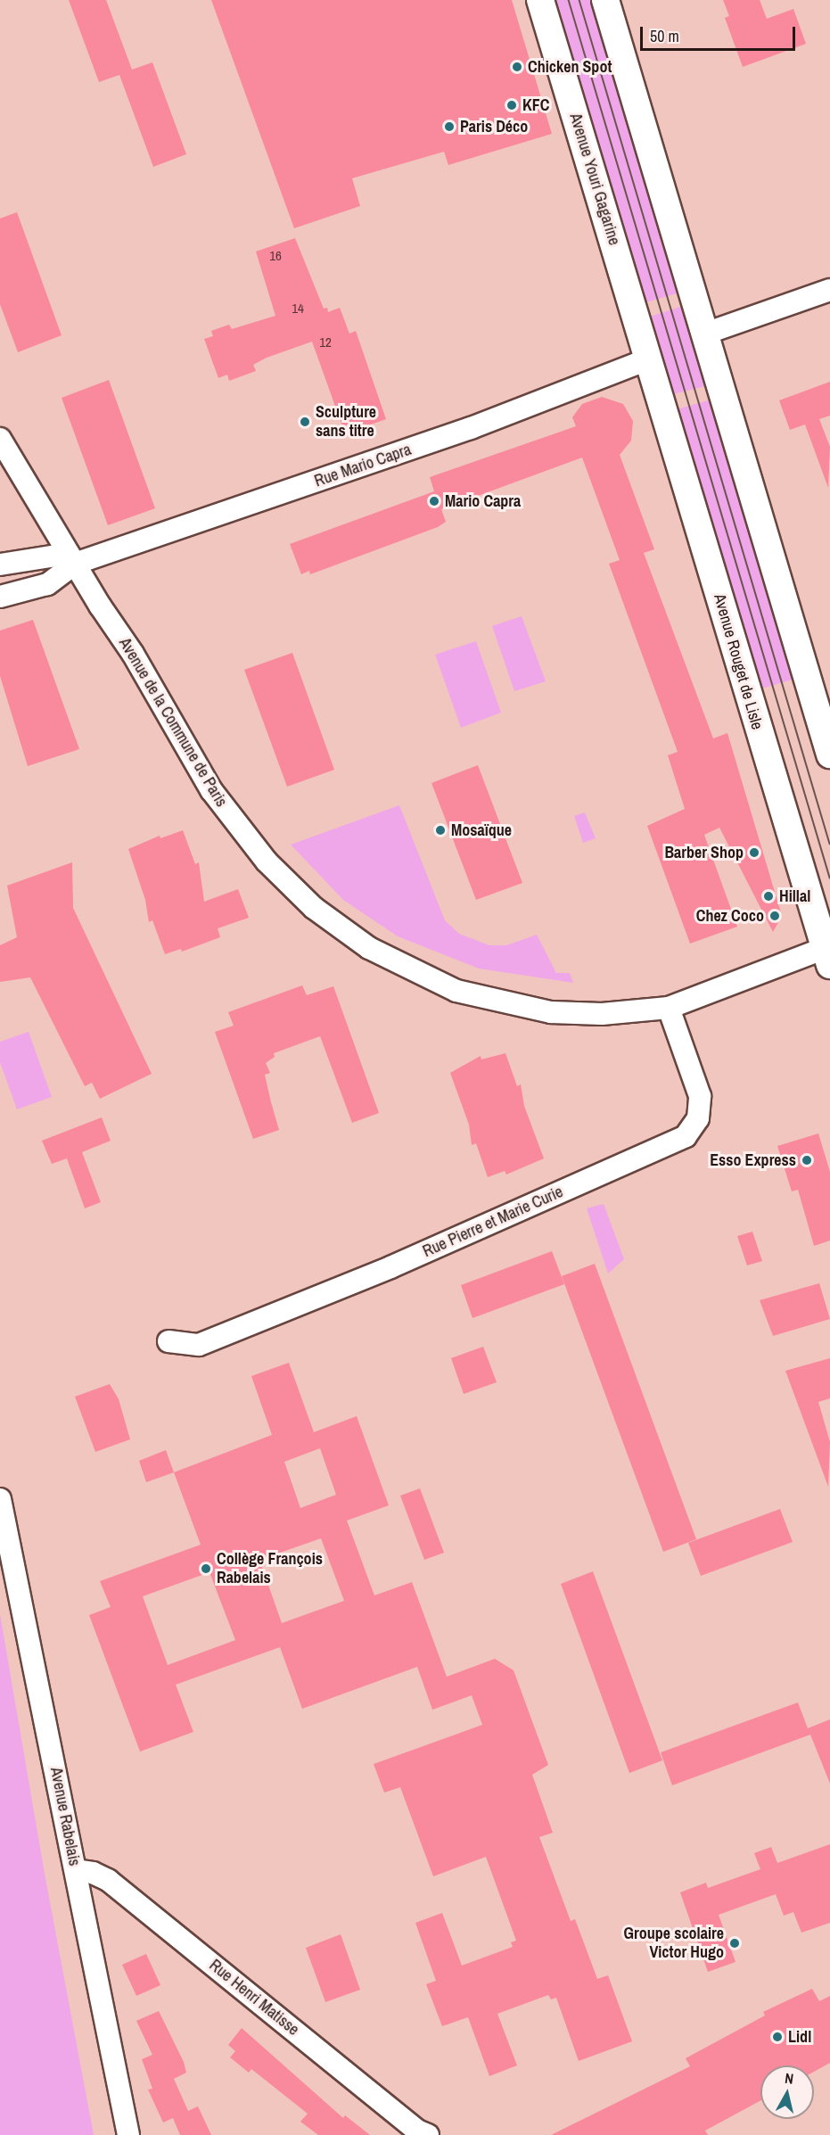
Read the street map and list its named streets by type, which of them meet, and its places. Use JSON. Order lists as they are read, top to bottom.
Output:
{
  "streets": {
    "main road": ["Avenue Youri Gagarine", "Avenue Rouget de Lisle"],
    "street": [
      "Rue Mario Capra",
      "Avenue de la Commune de Paris",
      "Rue Pierre et Marie Curie",
      "Avenue Rabelais",
      "Rue Henri Matisse"
    ]
  },
  "crossings": [
    ["Avenue Youri Gagarine", "Rue Mario Capra"],
    ["Avenue Youri Gagarine", "Avenue Rouget de Lisle"],
    ["Rue Mario Capra", "Avenue Rouget de Lisle"],
    ["Rue Mario Capra", "Avenue de la Commune de Paris"],
    ["Avenue Rouget de Lisle", "Avenue de la Commune de Paris"],
    ["Avenue de la Commune de Paris", "Rue Pierre et Marie Curie"],
    ["Avenue Rabelais", "Rue Henri Matisse"]
  ],
  "places": [
    "Chicken Spot",
    "KFC",
    "Paris Déco",
    "Sculpture sans titre",
    "Mario Capra",
    "Mosaïque",
    "Barber Shop",
    "Hillal",
    "Chez Coco",
    "Esso Express",
    "Collège François Rabelais",
    "Groupe scolaire Victor Hugo",
    "Lidl"
  ],
  "house_numbers": ["16", "14", "12"],
  "scale_bar": "50 m",
  "north": "top"
}
